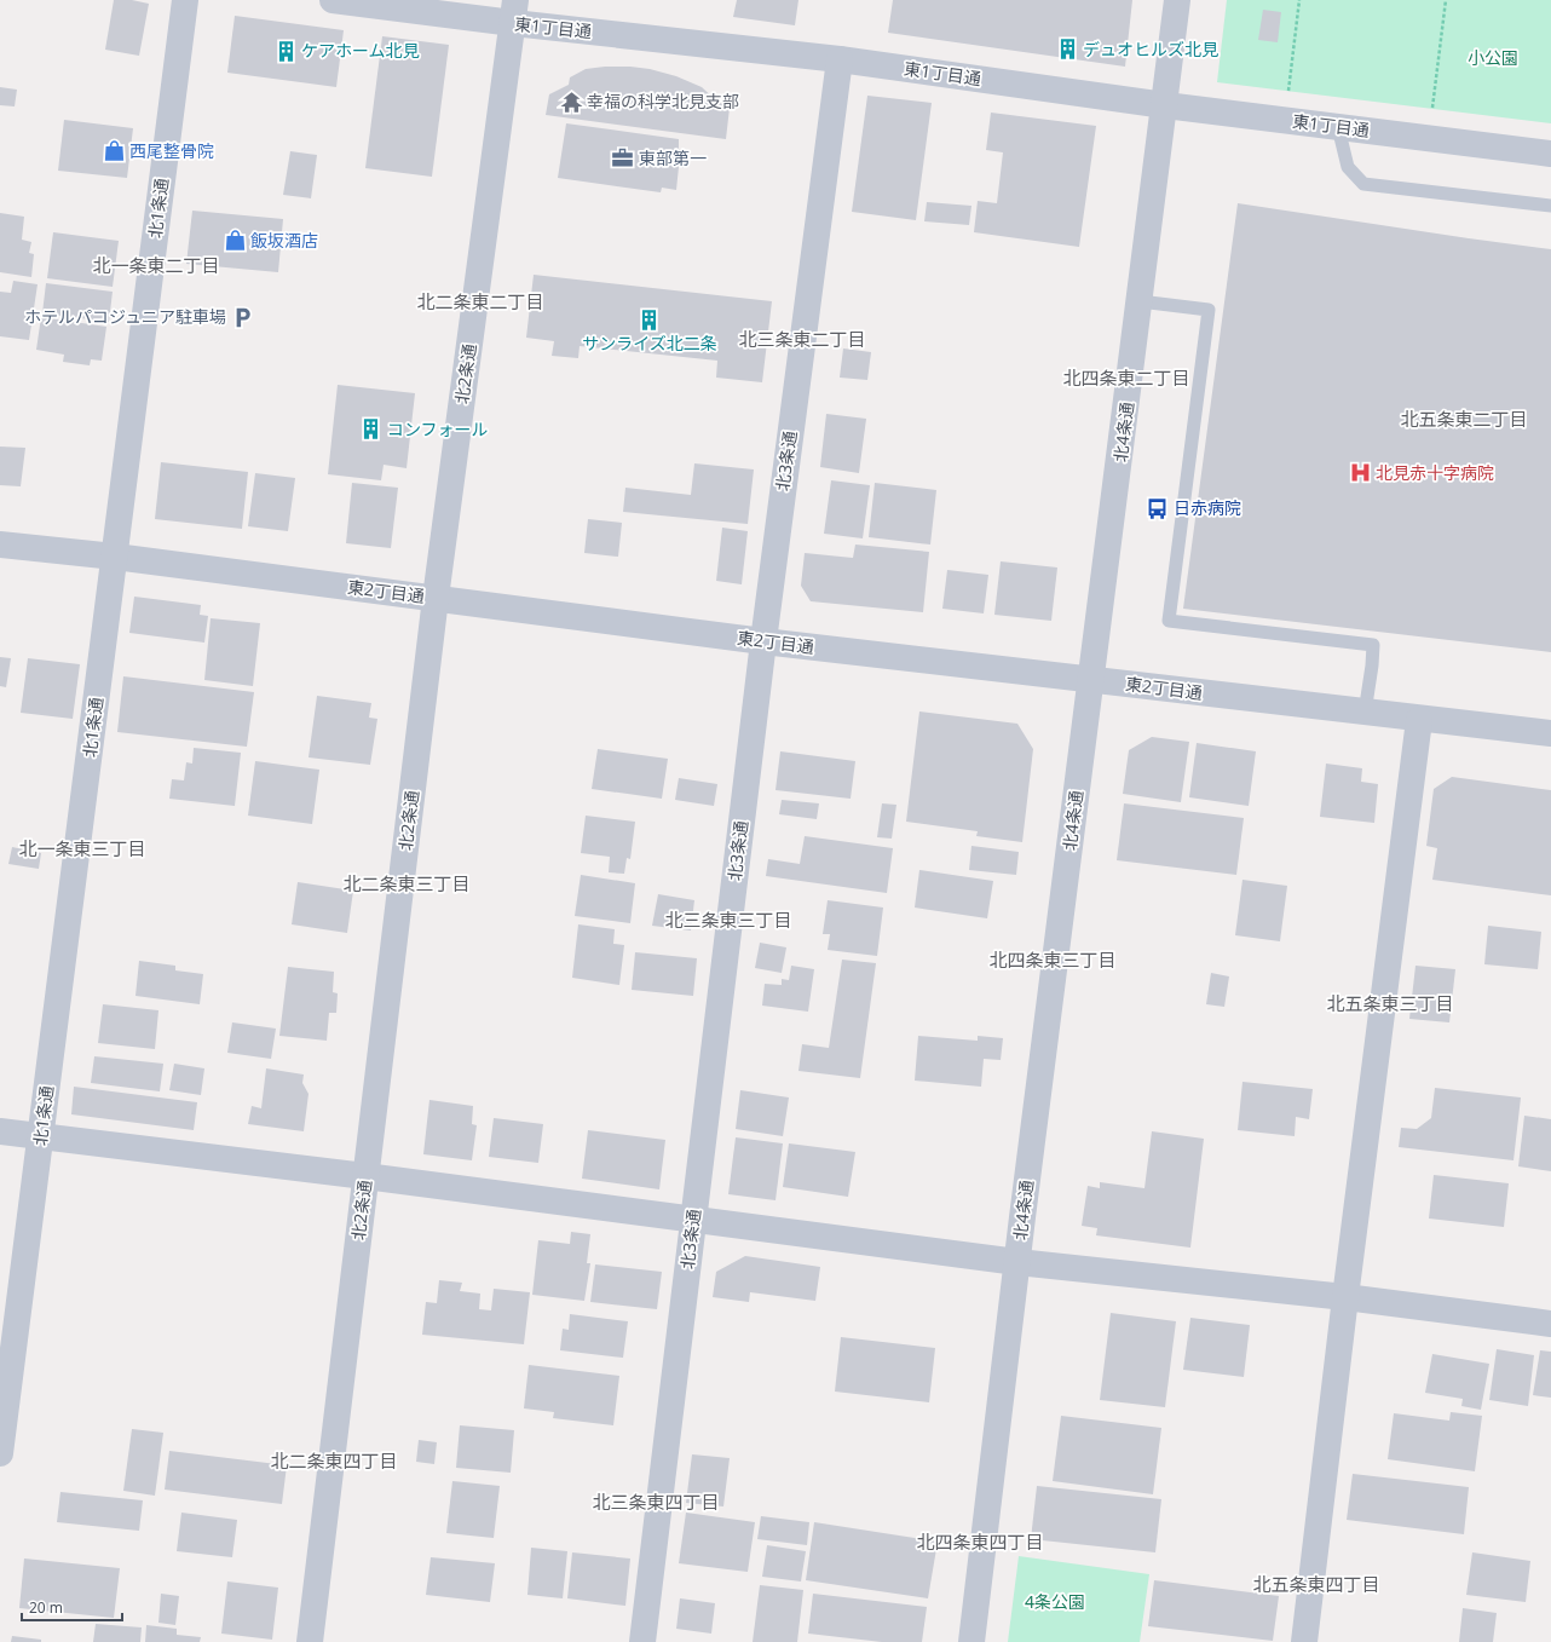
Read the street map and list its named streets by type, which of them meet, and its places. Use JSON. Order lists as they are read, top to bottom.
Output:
{
  "streets": {
    "street": [
      "東1丁目通",
      "北1条通",
      "北2条通",
      "北4条通",
      "北3条通",
      "東2丁目通"
    ]
  },
  "crossings": [
    ["東1丁目通", "北2条通"],
    ["東1丁目通", "北4条通"],
    ["東1丁目通", "北3条通"],
    ["北1条通", "東2丁目通"],
    ["北2条通", "東2丁目通"],
    ["北4条通", "東2丁目通"],
    ["北3条通", "東2丁目通"]
  ],
  "districts": [
    "北一条東二丁目",
    "北二条東二丁目",
    "北三条東二丁目",
    "北四条東二丁目",
    "北五条東二丁目",
    "北一条東三丁目",
    "北二条東三丁目",
    "北三条東三丁目",
    "北四条東三丁目",
    "北五条東三丁目",
    "北二条東四丁目",
    "北三条東四丁目",
    "北四条東四丁目",
    "北五条東四丁目"
  ],
  "parks": ["小公園", "4条公園"],
  "places": {
    "building": [
      "デュオヒルズ北見",
      "ケアホーム北見",
      "サンライズ北二条",
      "コンフォール"
    ],
    "temple": ["幸福の科学北見支部"],
    "shop": ["西尾整骨院", "飯坂酒店"],
    "office": ["東部第一"],
    "parking": ["ホテルパコジュニア駐車場"],
    "hospital": ["北見赤十字病院"],
    "bus stop": ["日赤病院"]
  },
  "scale_bar": "20 m"
}
